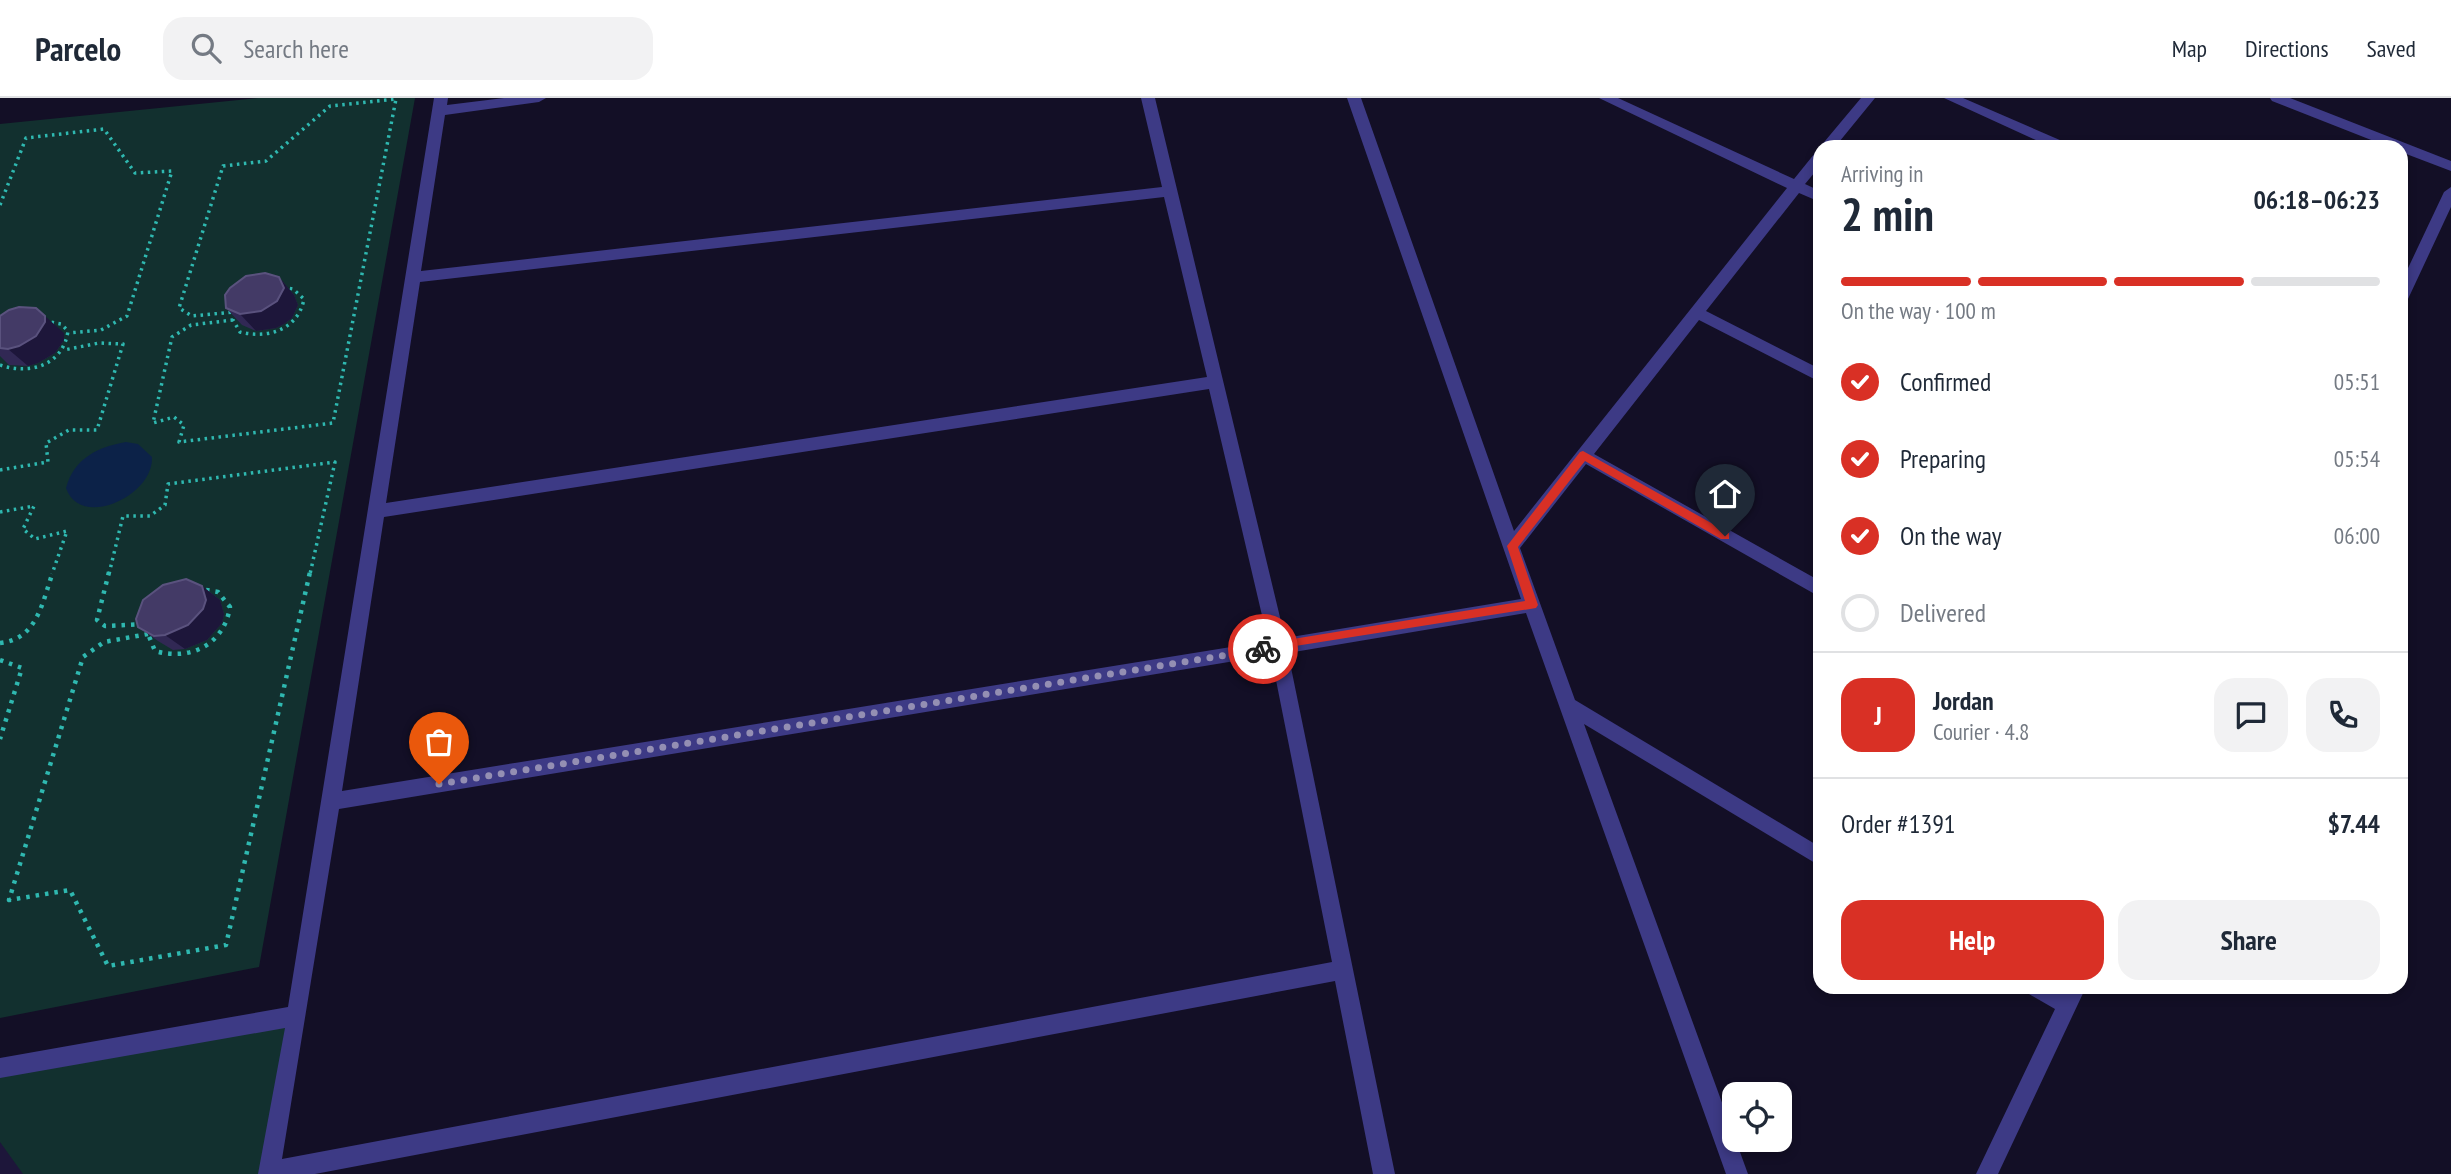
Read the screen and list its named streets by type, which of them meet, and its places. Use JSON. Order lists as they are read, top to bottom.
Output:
{
  "page": {
    "header": "Parcelo",
    "search": "Search here",
    "nav": ["Map", "Directions", "Saved"],
    "heading": ["2 min", "Arriving in", "06:18–06:23"],
    "panel": [
      "Jordan",
      "Courier · 4.8",
      "Order #1391",
      "$7.44"
    ],
    "bar": "On the way · 100 m",
    "list": [
      ["Confirmed", "05:51"],
      ["Preparing", "05:54"],
      ["On the way", "06:00"],
      "Delivered"
    ],
    "round": "J",
    "buttons": ["Help", "Share"]
  }
}
